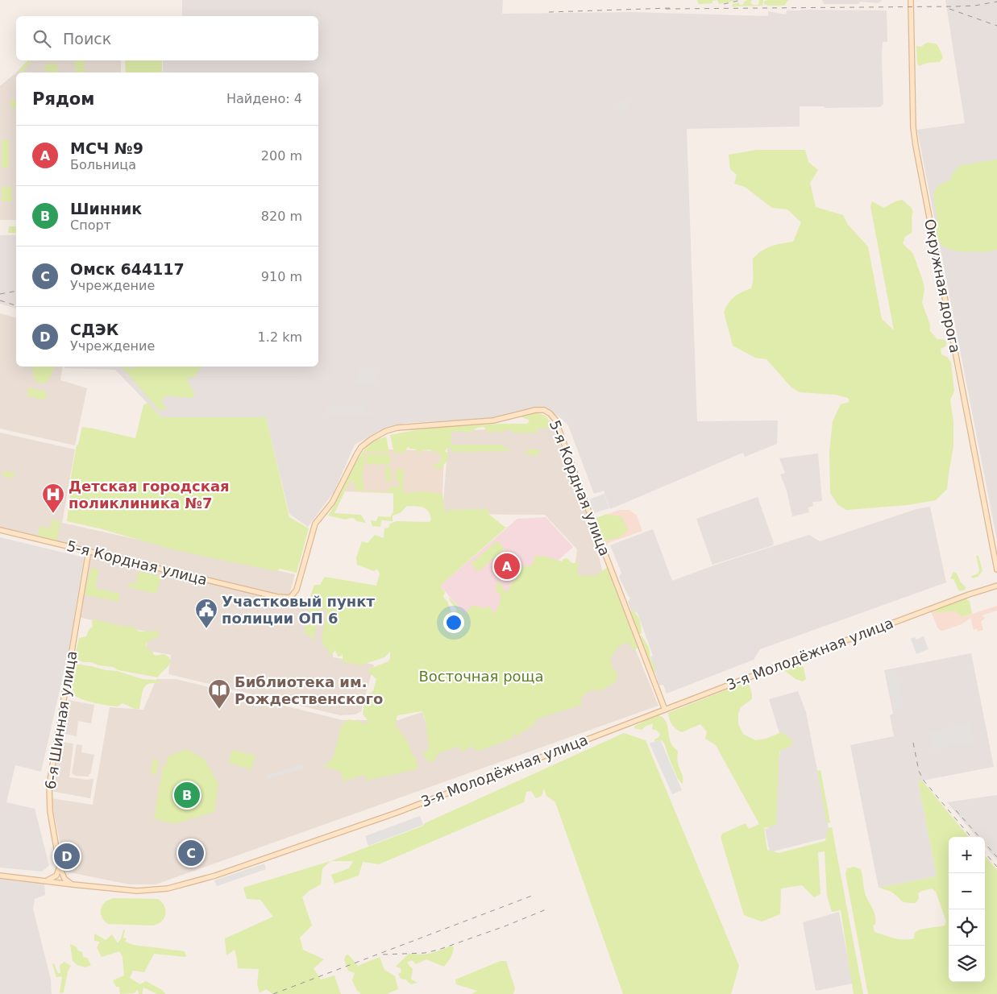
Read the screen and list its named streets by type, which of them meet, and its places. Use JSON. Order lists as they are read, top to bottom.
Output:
{
  "streets": {
    "main road": [
      "Окружная дорога",
      "5-я Кордная улица",
      "3-я Молодёжная улица",
      "6-я Шинная улица"
    ]
  },
  "crossings": [
    ["5-я Кордная улица", "3-я Молодёжная улица"],
    ["5-я Кордная улица", "6-я Шинная улица"],
    ["3-я Молодёжная улица", "6-я Шинная улица"]
  ],
  "parks": ["Восточная роща"],
  "places": {
    "hospital": ["Детская городская поликлиника №7"],
    "public building": ["Участковый пункт полиции ОП 6"],
    "library": ["Библиотека им. Рождественского"]
  },
  "page": {
    "search": "Поиск",
    "heading": ["Рядом", "Найдено: 4"],
    "list": [
      {
        "mark": "A",
        "name": "МСЧ №9",
        "note": "Больница",
        "value": "200 m"
      },
      {
        "mark": "B",
        "name": "Шинник",
        "note": "Спорт",
        "value": "820 m"
      },
      {
        "mark": "C",
        "name": "Омск 644117",
        "note": "Учреждение",
        "value": "910 m"
      },
      {
        "mark": "D",
        "name": "СДЭК",
        "note": "Учреждение",
        "value": "1.2 km"
      }
    ],
    "pins": [
      "A",
      "B",
      "C",
      "D"
    ],
    "map_buttons": ["+", "−"]
  }
}
